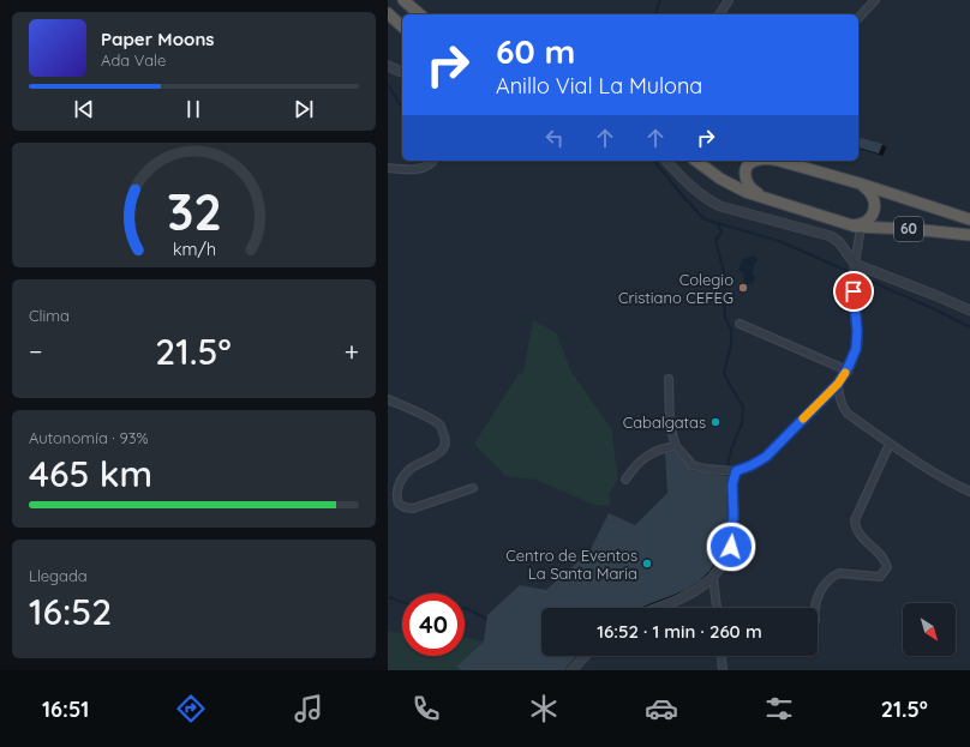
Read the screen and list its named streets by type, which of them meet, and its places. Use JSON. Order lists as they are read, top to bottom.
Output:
{
  "streets": {
    "highway": ["60"]
  },
  "places": ["Colegio Cristiano CEFEG", "Cabalgatas", "Centro de Eventos La Santa Maria"],
  "north": "bottom right",
  "page": {
    "turn": ["60 m", "Anillo Vial La Mulona"],
    "song": ["Paper Moons", "Ada Vale"],
    "tile": [
      "Clima",
      ["Autonomía · 93%", "465 km"],
      ["Llegada", "16:52"]
    ],
    "heat": ["−", "21.5°", "+"],
    "limit": "40",
    "trip": "16:52 · 1 min · 260 m",
    "tabs": ["16:51", "21.5°"],
    "gauge": ["32", "km/h"]
  }
}
